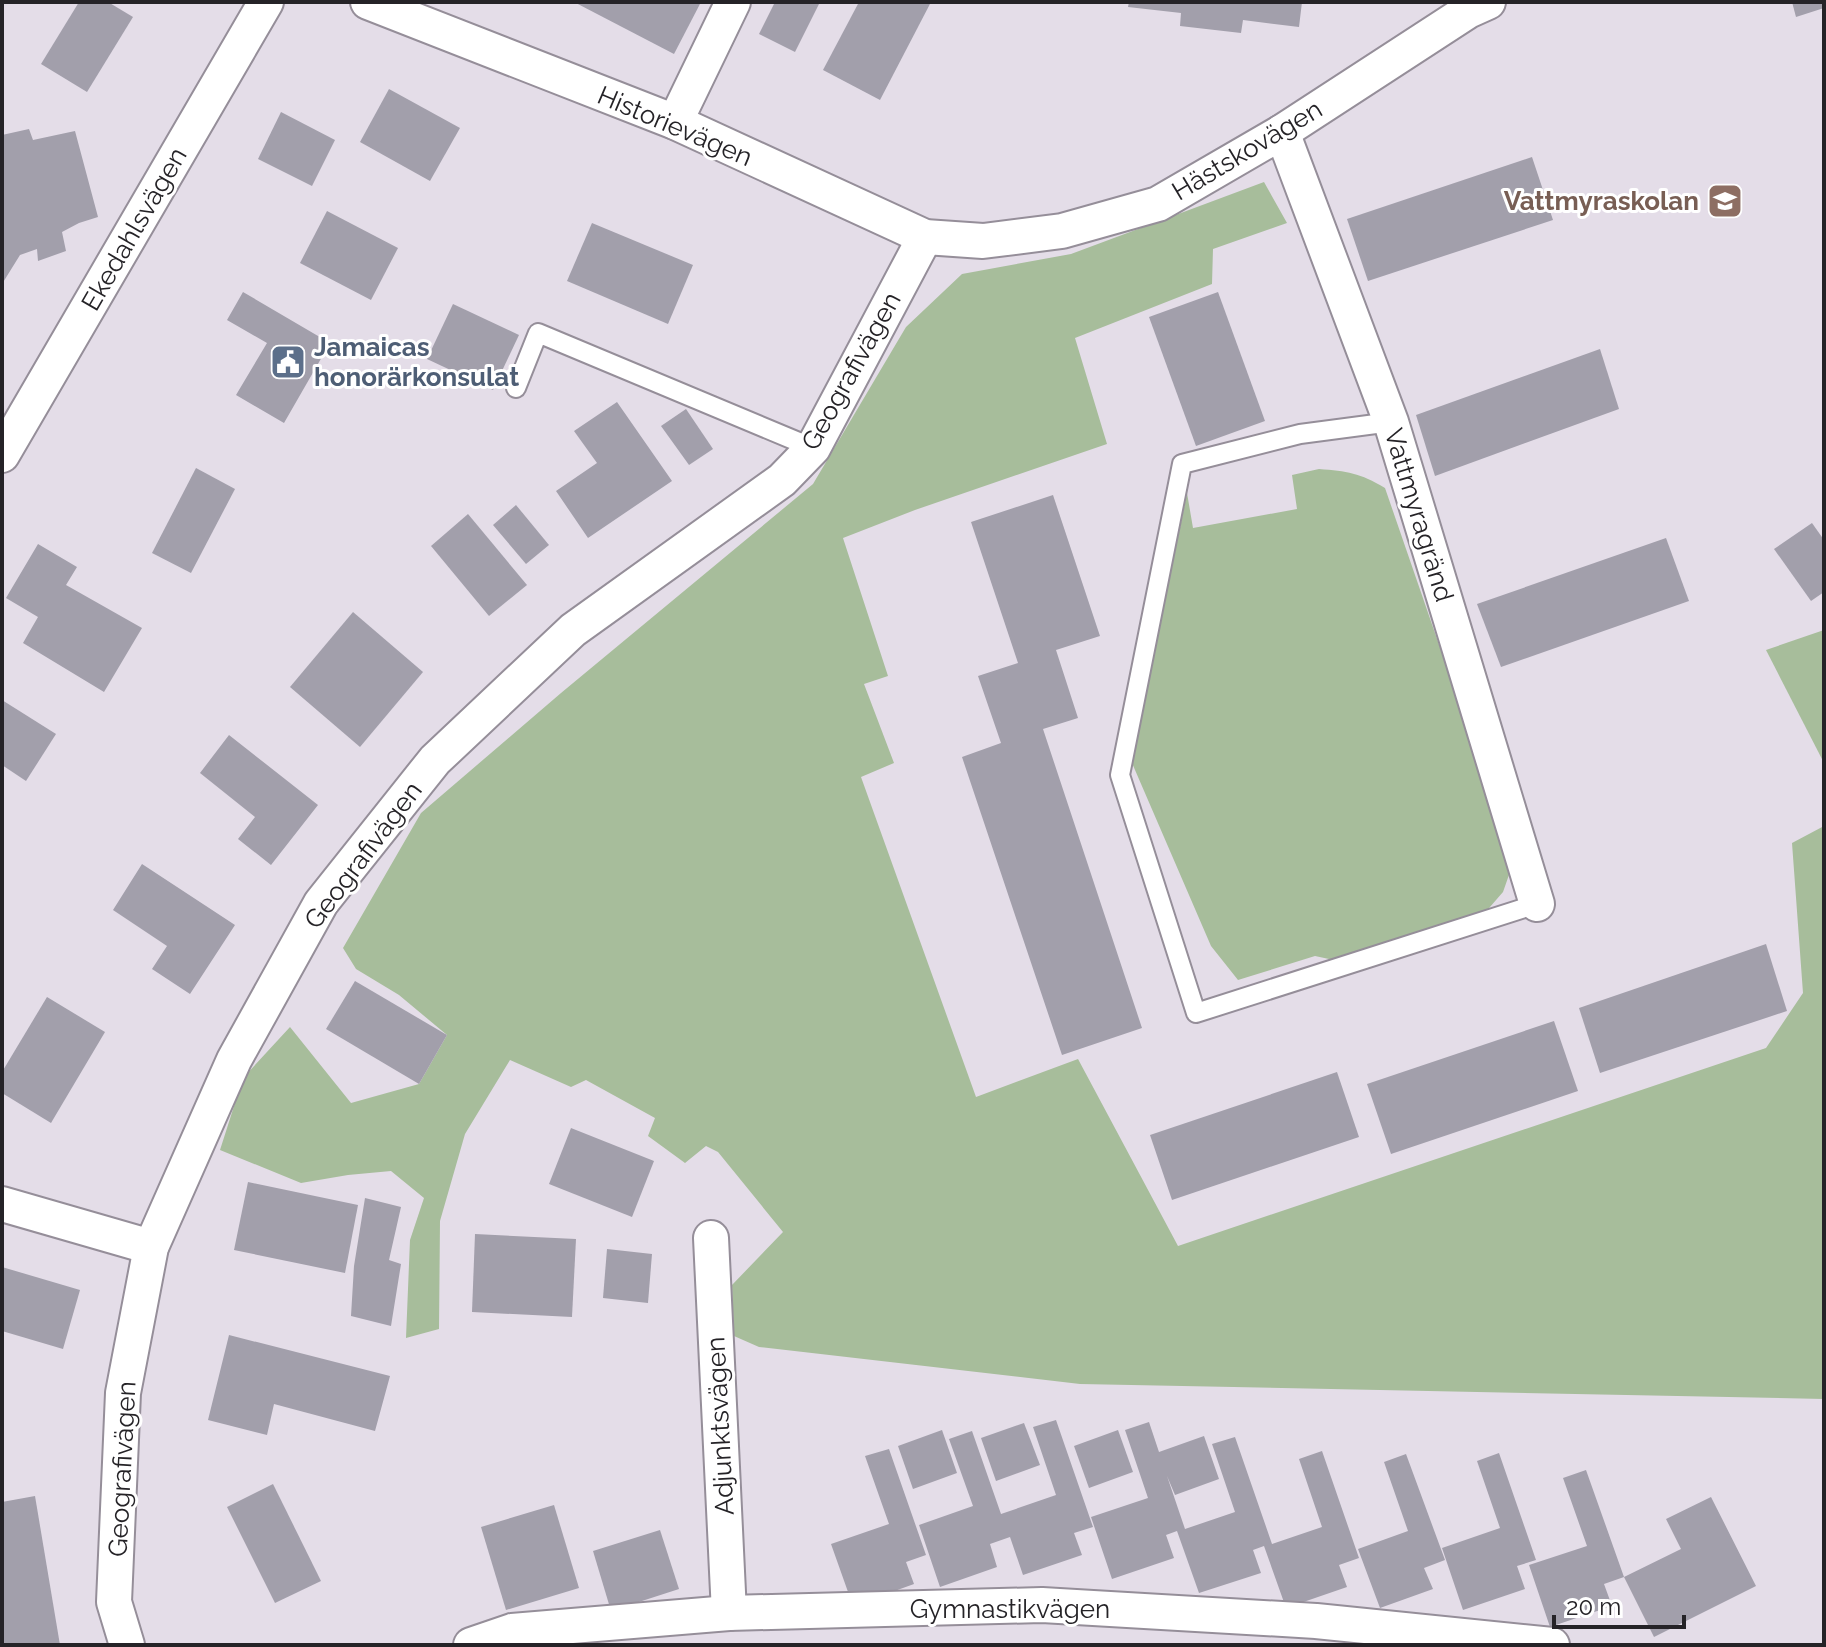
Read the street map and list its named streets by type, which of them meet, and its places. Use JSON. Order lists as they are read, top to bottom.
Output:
{
  "streets": {
    "street": [
      "Historievägen",
      "Hästskovägen",
      "Ekedahlsvägen",
      "Geografivägen",
      "Vattmyragränd",
      "Adjunktsvägen",
      "Gymnastikvägen"
    ]
  },
  "crossings": [
    ["Historievägen", "Hästskovägen"],
    ["Historievägen", "Geografivägen"],
    ["Hästskovägen", "Vattmyragränd"],
    ["Adjunktsvägen", "Gymnastikvägen"]
  ],
  "places": {
    "school or university": ["Vattmyraskolan"],
    "public building": ["Jamaicas honorärkonsulat"]
  },
  "scale_bar": "20 m"
}
